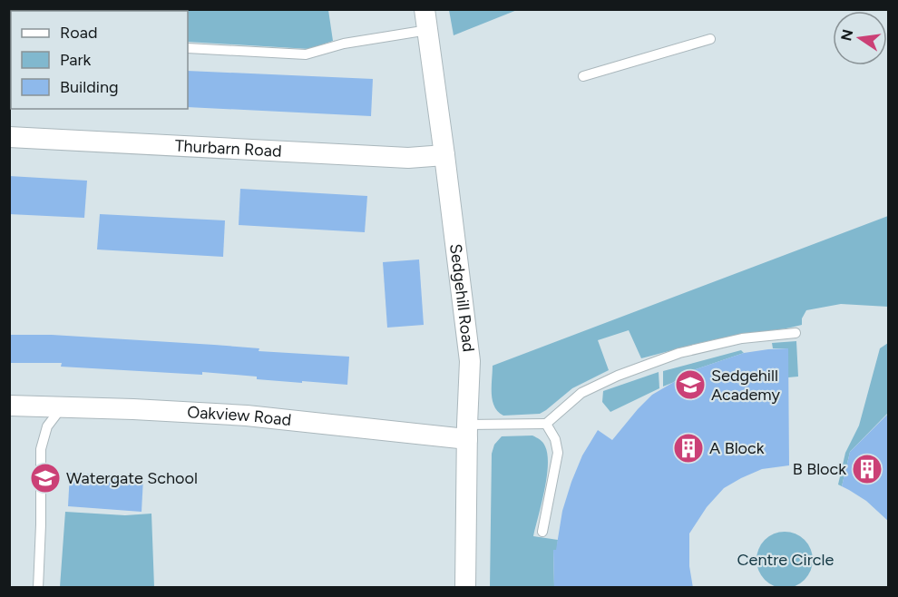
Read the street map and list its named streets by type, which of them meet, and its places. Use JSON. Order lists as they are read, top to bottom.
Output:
{
  "streets": {
    "street": ["Thurbarn Road", "Sedgehill Road", "Oakview Road"]
  },
  "crossings": [
    ["Thurbarn Road", "Sedgehill Road"],
    ["Sedgehill Road", "Oakview Road"]
  ],
  "parks": ["Centre Circle"],
  "places": {
    "school or university": ["Sedgehill Academy", "Watergate School"],
    "building": ["A Block", "B Block"]
  },
  "legend": ["Road", "Park", "Building"],
  "north": "left"
}
